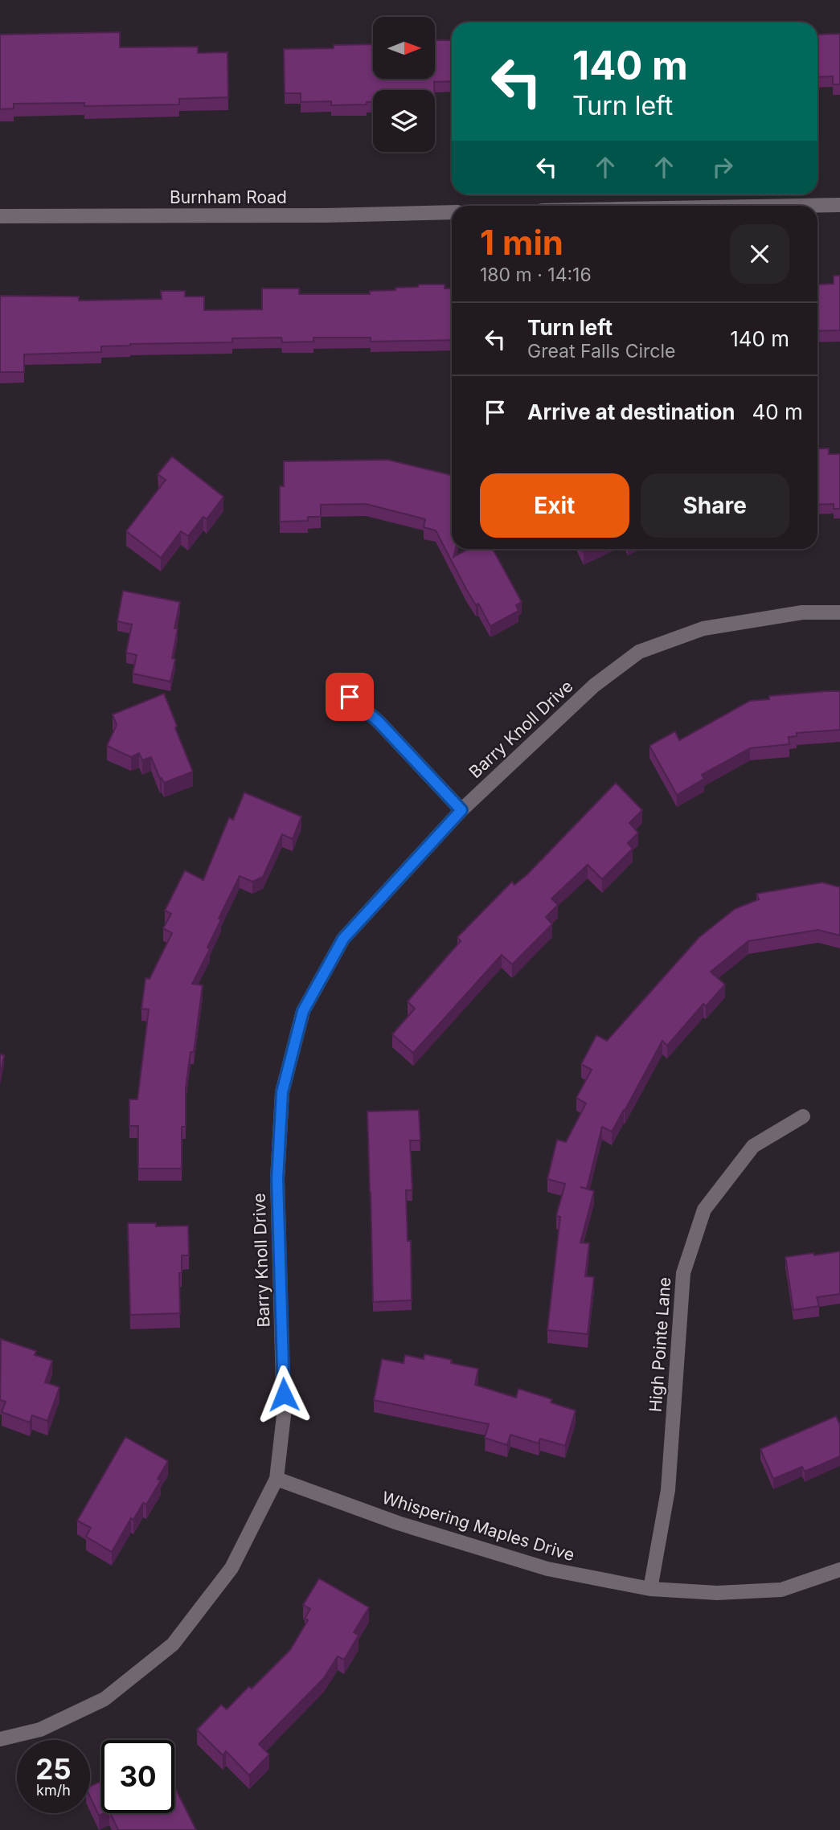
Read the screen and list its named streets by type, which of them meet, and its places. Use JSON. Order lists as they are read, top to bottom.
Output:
{
  "streets": {
    "street": [
      "Burnham Road",
      "Barry Knoll Drive",
      "High Pointe Lane",
      "Whispering Maples Drive"
    ]
  },
  "crossings": [
    ["Barry Knoll Drive", "Whispering Maples Drive"],
    ["High Pointe Lane", "Whispering Maples Drive"]
  ],
  "north": "right",
  "page": {
    "turn": ["140 m", "Turn left"],
    "heading": ["1 min", "180 m · 14:16"],
    "list": [
      {
        "name": "Turn left",
        "note": "Great Falls Circle",
        "value": "140 m"
      },
      {
        "name": "Arrive at destination",
        "value": "40 m"
      }
    ],
    "buttons": ["Exit", "Share"],
    "speed": "25 km/h",
    "limit": "30"
  }
}
